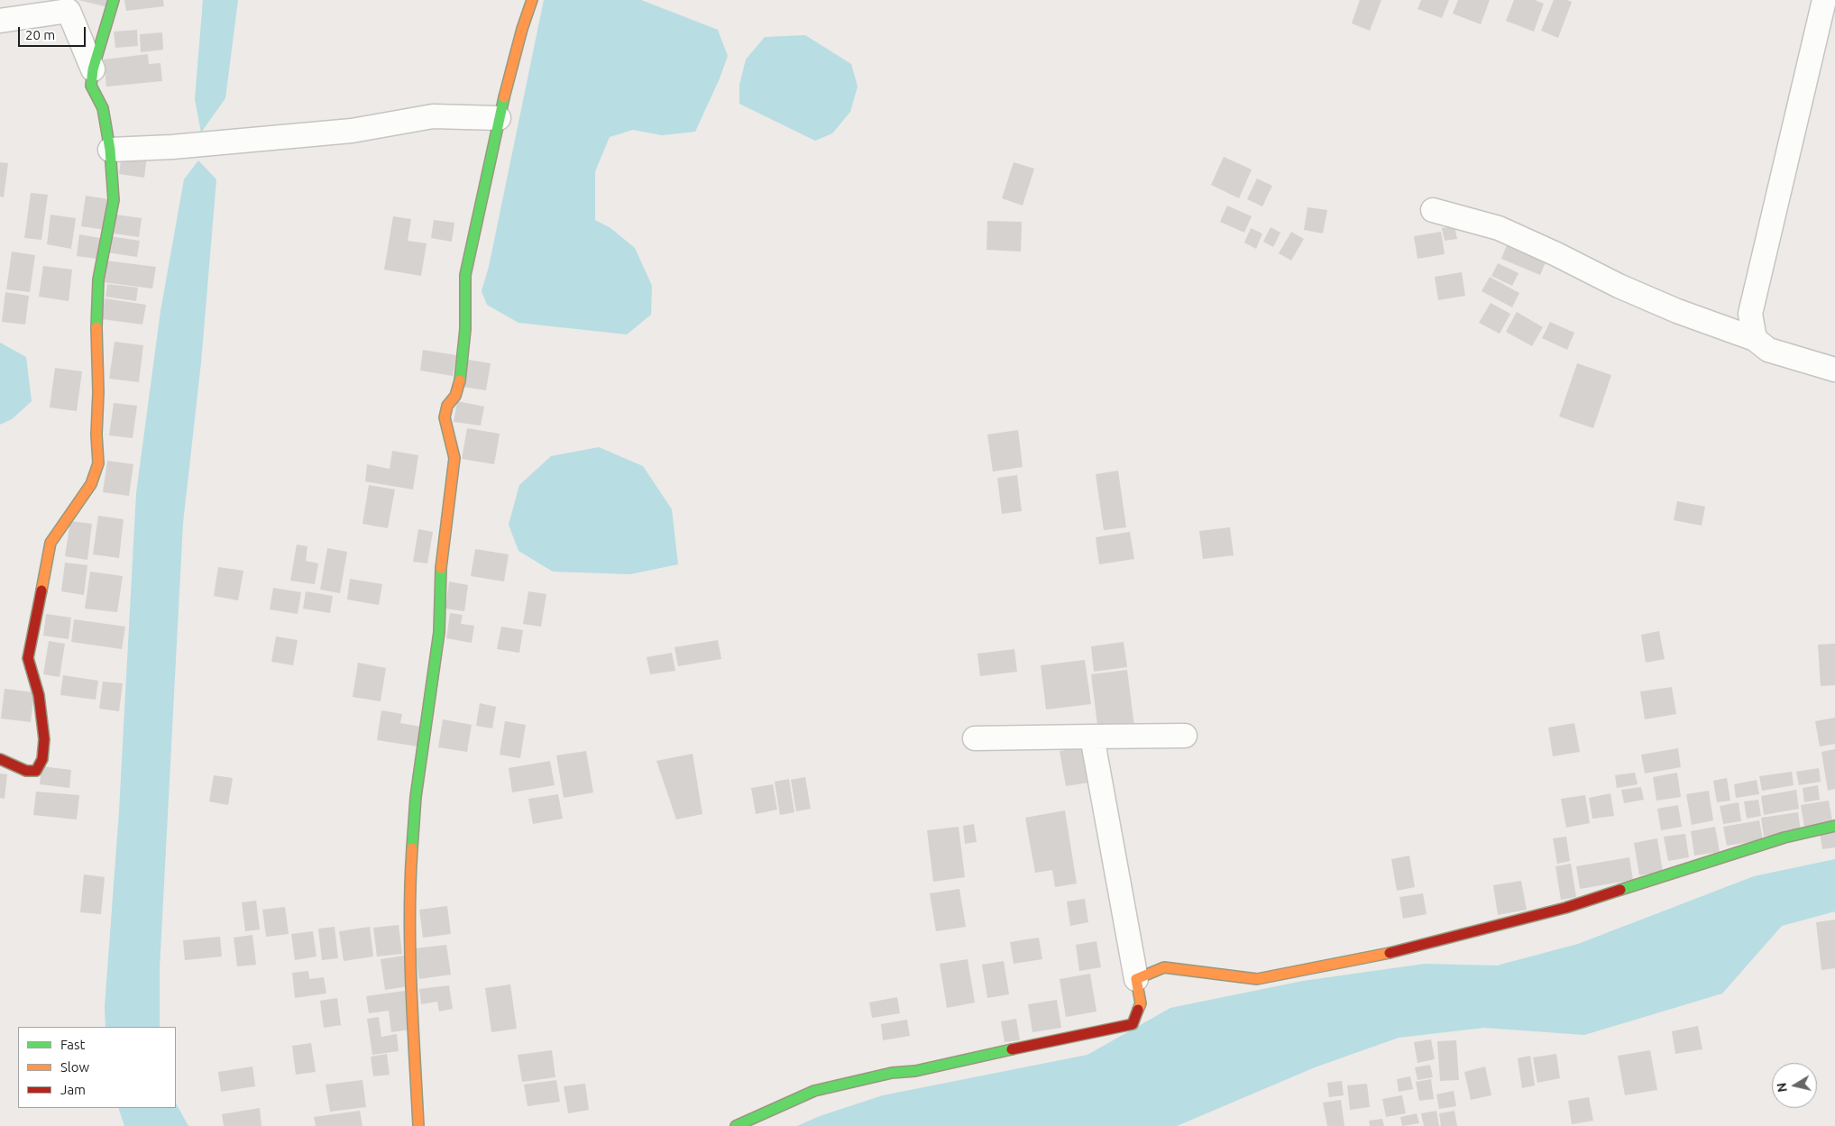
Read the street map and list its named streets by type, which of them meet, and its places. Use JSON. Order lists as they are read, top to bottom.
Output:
{
  "legend": ["Fast", "Slow", "Jam"],
  "scale_bar": "20 m",
  "north": "left"
}
